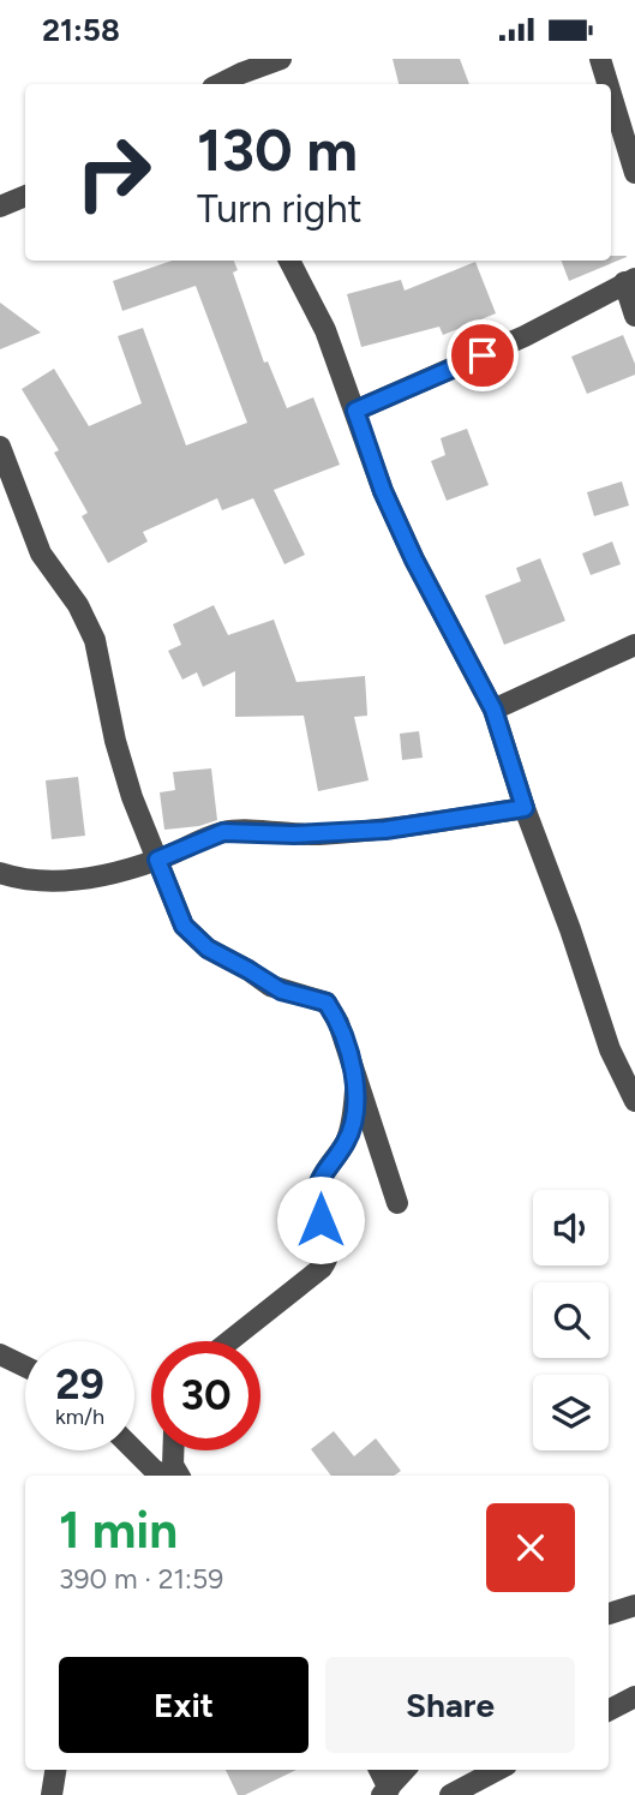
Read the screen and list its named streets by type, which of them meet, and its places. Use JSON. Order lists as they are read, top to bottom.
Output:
{
  "page": {
    "status": "21:58",
    "turn": ["130 m", "Turn right"],
    "speed": "29 km/h",
    "limit": "30",
    "heading": ["1 min", "390 m · 21:59"],
    "buttons": ["Exit", "Share"]
  }
}
